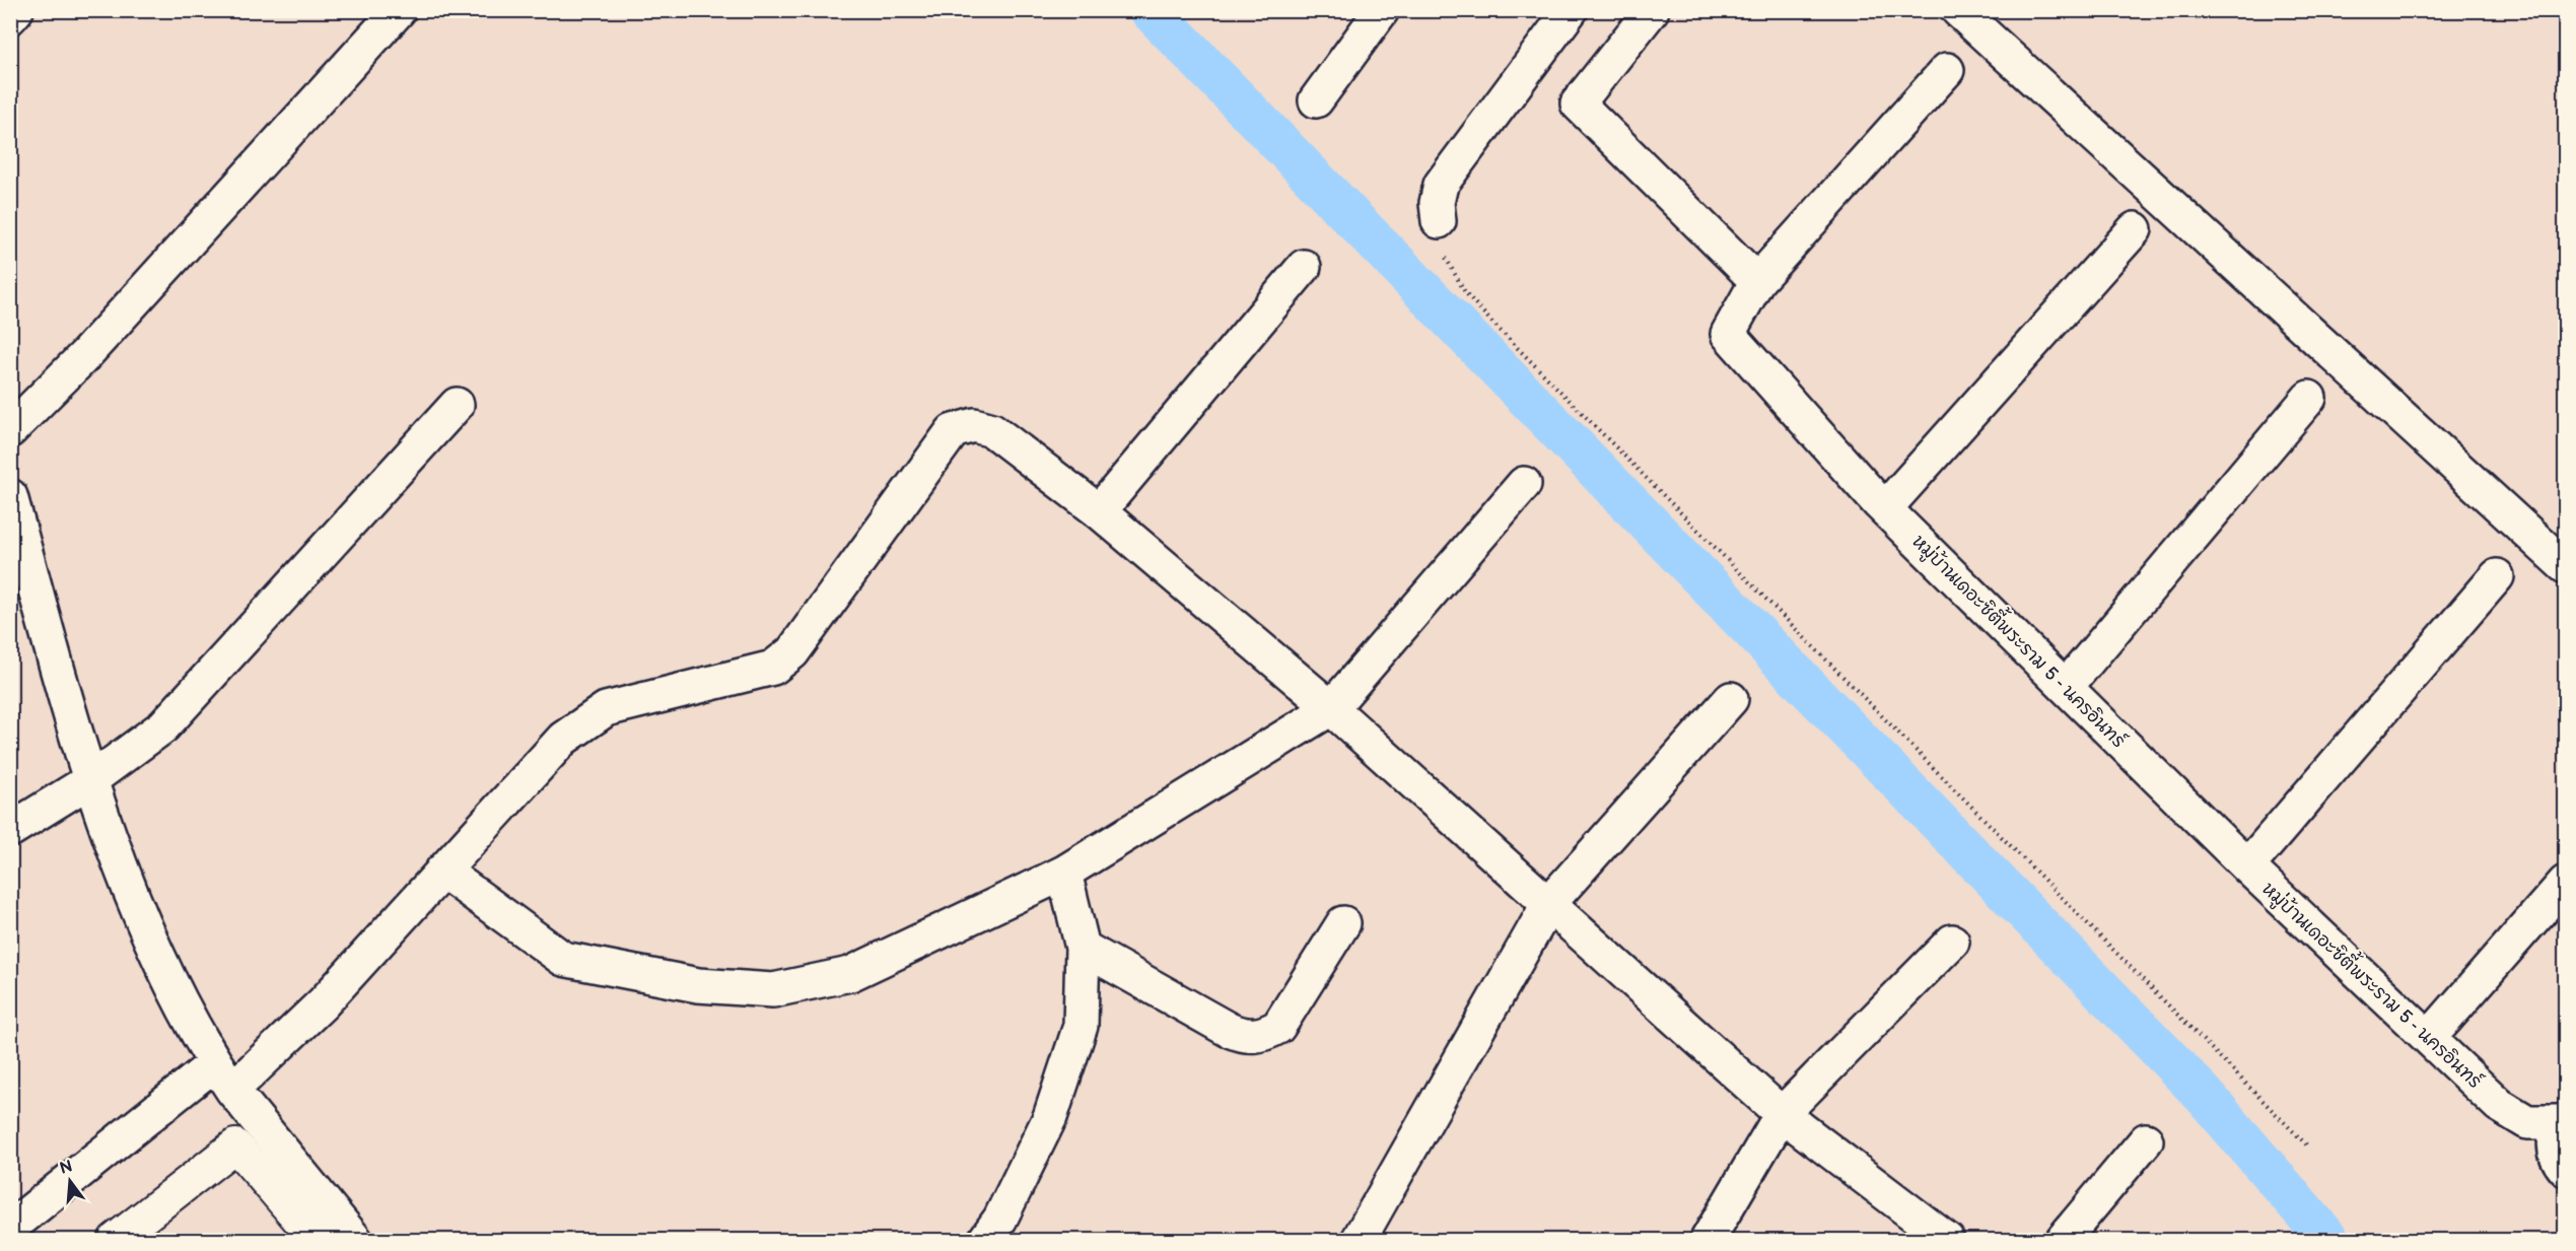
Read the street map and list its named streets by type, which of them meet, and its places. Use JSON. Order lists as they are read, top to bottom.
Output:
{
  "streets": {
    "street": ["หมู่บ้านเดอะซิตี้พระราม 5 - นครอินทร์"]
  },
  "north": "top"
}
